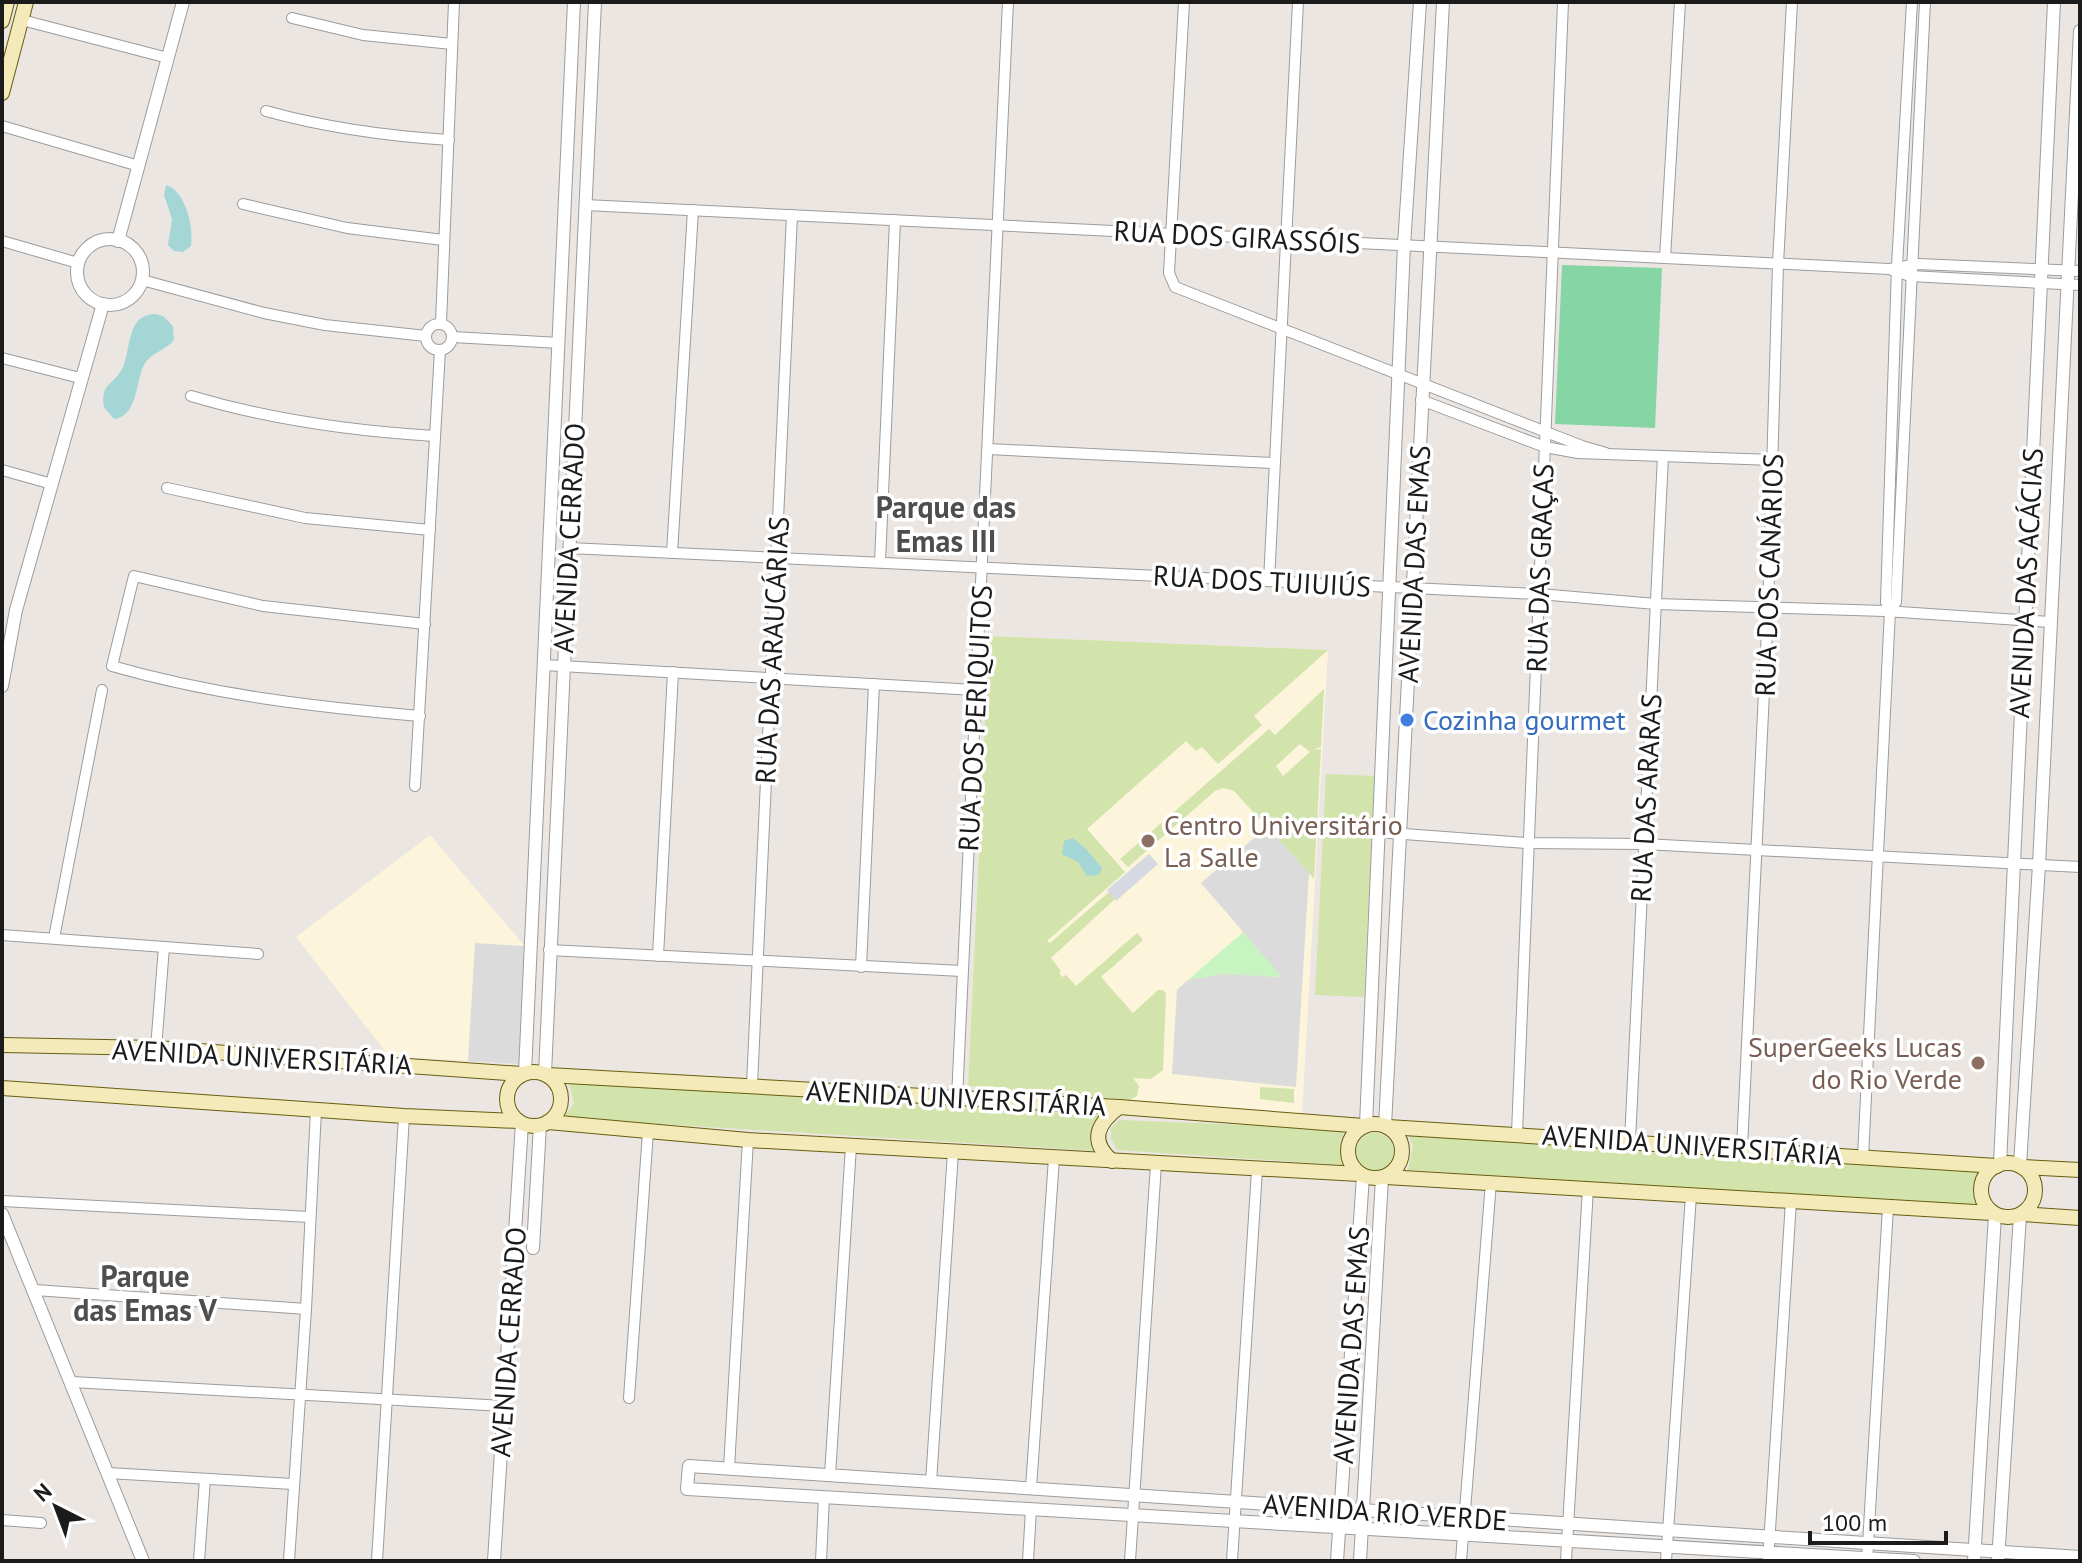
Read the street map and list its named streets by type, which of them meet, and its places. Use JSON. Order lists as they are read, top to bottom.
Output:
{
  "streets": {
    "main road": ["AVENIDA UNIVERSITÁRIA"],
    "street": [
      "RUA DOS GIRASSÓIS",
      "AVENIDA CERRADO",
      "AVENIDA DAS EMAS",
      "RUA DAS GRAÇAS",
      "RUA DOS CANÁRIOS",
      "RUA DOS TUIUIÚS",
      "AVENIDA DAS ACÁCIAS",
      "RUA DAS ARAUCÁRIAS",
      "RUA DOS PERIQUITOS",
      "RUA DAS ARARAS",
      "AVENIDA RIO VERDE"
    ]
  },
  "crossings": [
    ["RUA DOS GIRASSÓIS", "AVENIDA CERRADO"],
    ["RUA DOS GIRASSÓIS", "AVENIDA DAS EMAS"],
    ["RUA DOS GIRASSÓIS", "RUA DAS GRAÇAS"],
    ["RUA DOS GIRASSÓIS", "RUA DOS CANÁRIOS"],
    ["RUA DOS GIRASSÓIS", "AVENIDA DAS ACÁCIAS"],
    ["RUA DOS GIRASSÓIS", "RUA DAS ARAUCÁRIAS"],
    ["RUA DOS GIRASSÓIS", "RUA DOS PERIQUITOS"],
    ["AVENIDA CERRADO", "RUA DOS TUIUIÚS"],
    ["AVENIDA CERRADO", "AVENIDA UNIVERSITÁRIA"],
    ["AVENIDA DAS EMAS", "RUA DOS TUIUIÚS"],
    ["AVENIDA DAS EMAS", "AVENIDA UNIVERSITÁRIA"],
    ["AVENIDA DAS EMAS", "AVENIDA RIO VERDE"],
    ["RUA DAS GRAÇAS", "RUA DOS TUIUIÚS"],
    ["RUA DAS GRAÇAS", "AVENIDA UNIVERSITÁRIA"],
    ["RUA DOS CANÁRIOS", "RUA DOS TUIUIÚS"],
    ["RUA DOS CANÁRIOS", "AVENIDA UNIVERSITÁRIA"],
    ["RUA DOS TUIUIÚS", "AVENIDA DAS ACÁCIAS"],
    ["RUA DOS TUIUIÚS", "RUA DAS ARAUCÁRIAS"],
    ["RUA DOS TUIUIÚS", "RUA DOS PERIQUITOS"],
    ["RUA DOS TUIUIÚS", "RUA DAS ARARAS"],
    ["AVENIDA DAS ACÁCIAS", "AVENIDA UNIVERSITÁRIA"],
    ["RUA DAS ARAUCÁRIAS", "AVENIDA UNIVERSITÁRIA"],
    ["RUA DOS PERIQUITOS", "AVENIDA UNIVERSITÁRIA"],
    ["RUA DAS ARARAS", "AVENIDA UNIVERSITÁRIA"]
  ],
  "districts": ["Parque das Emas III", "Parque das Emas V"],
  "places": ["Cozinha gourmet", "Centro Universitário La Salle", "SuperGeeks Lucas do Rio Verde"],
  "scale_bar": "100 m",
  "north": "top left"
}
